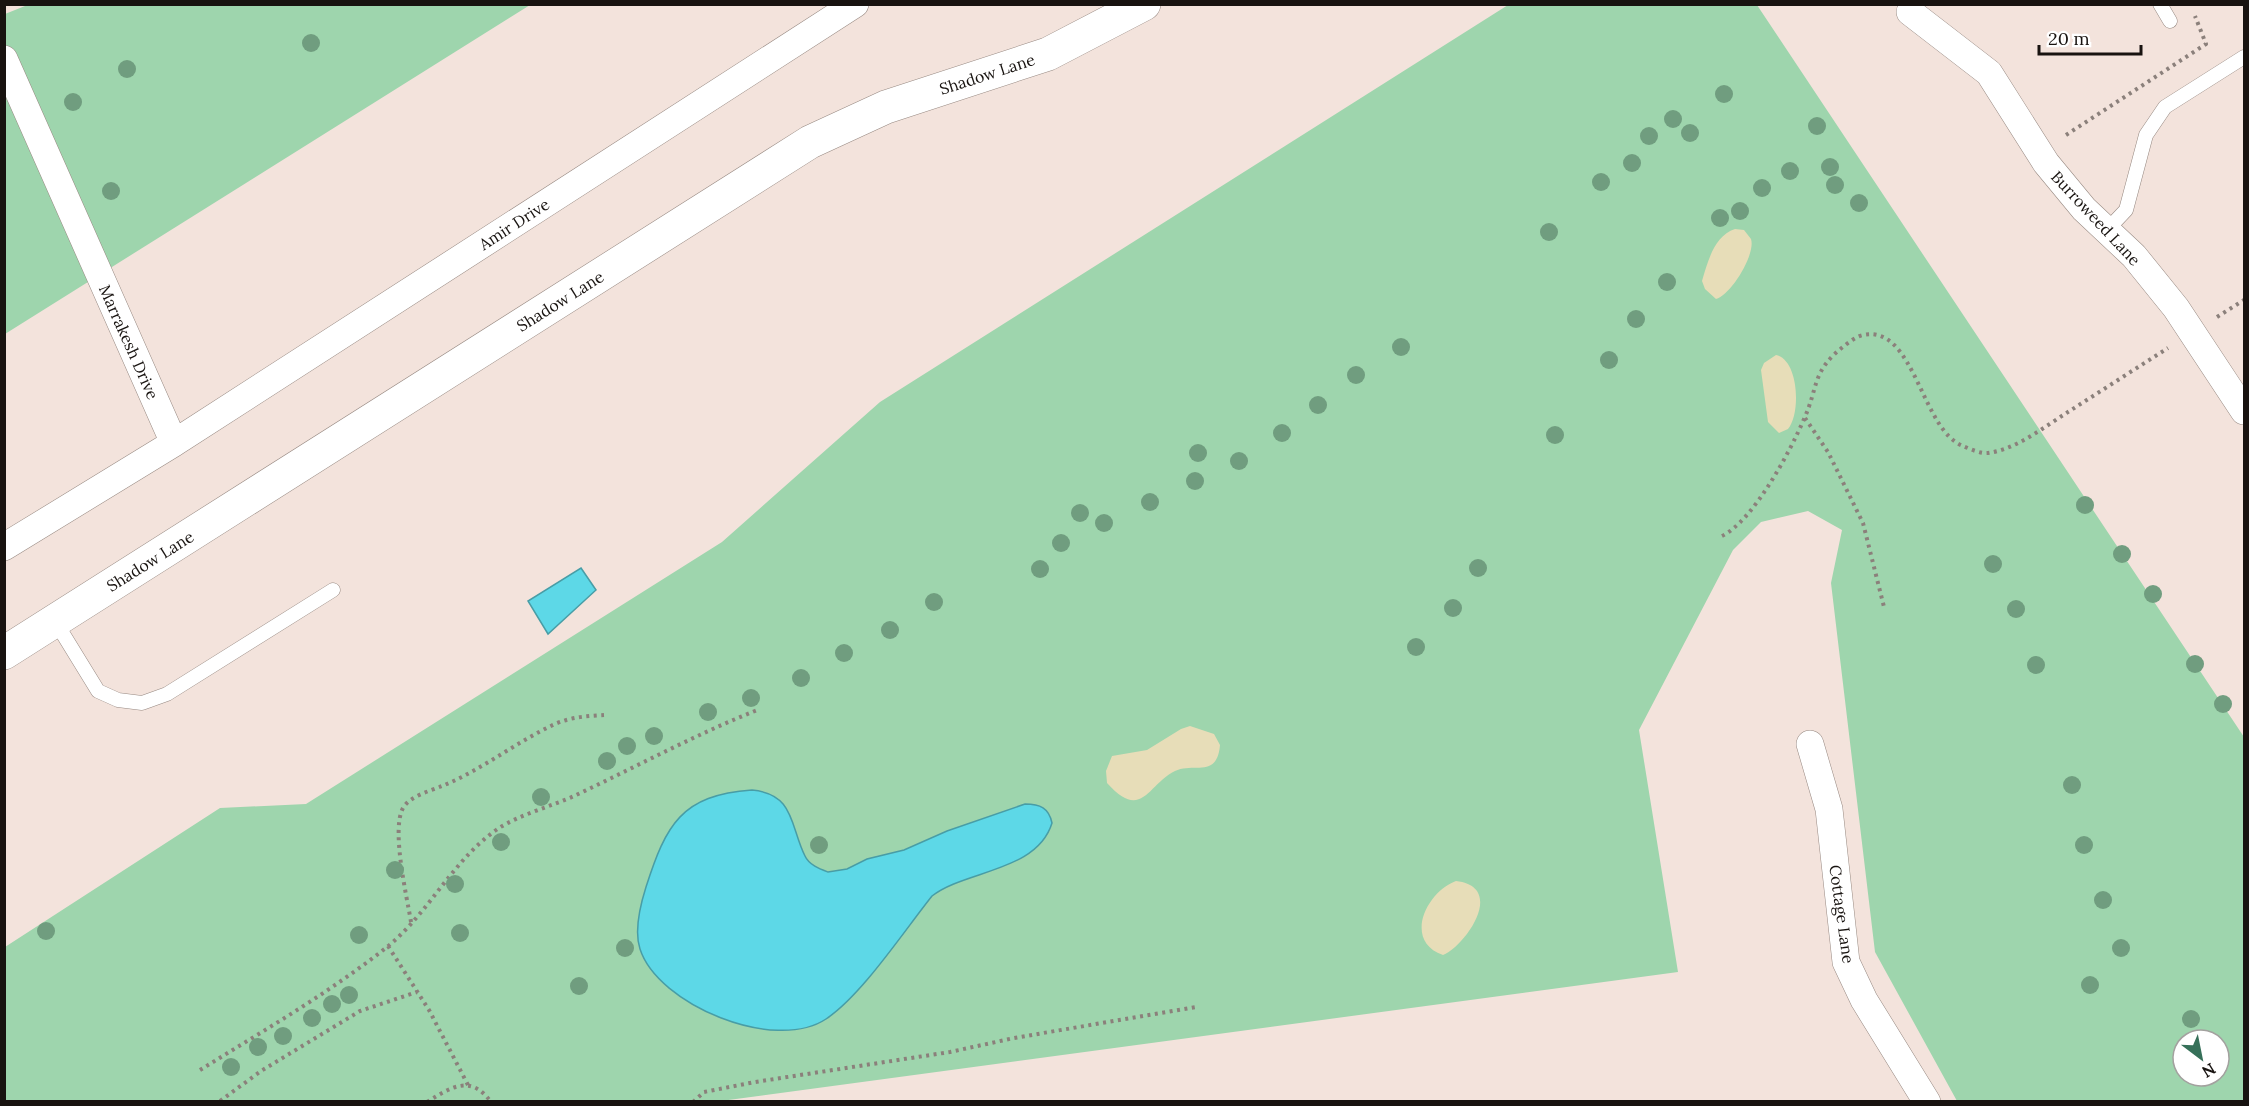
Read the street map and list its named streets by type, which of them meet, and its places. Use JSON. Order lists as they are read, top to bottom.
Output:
{
  "streets": {
    "street": [
      "Shadow Lane",
      "Burroweed Lane",
      "Amir Drive",
      "Marrakesh Drive",
      "Cottage Lane"
    ]
  },
  "crossings": [
    ["Amir Drive", "Marrakesh Drive"]
  ],
  "scale_bar": "20 m",
  "north": "bottom right"
}
